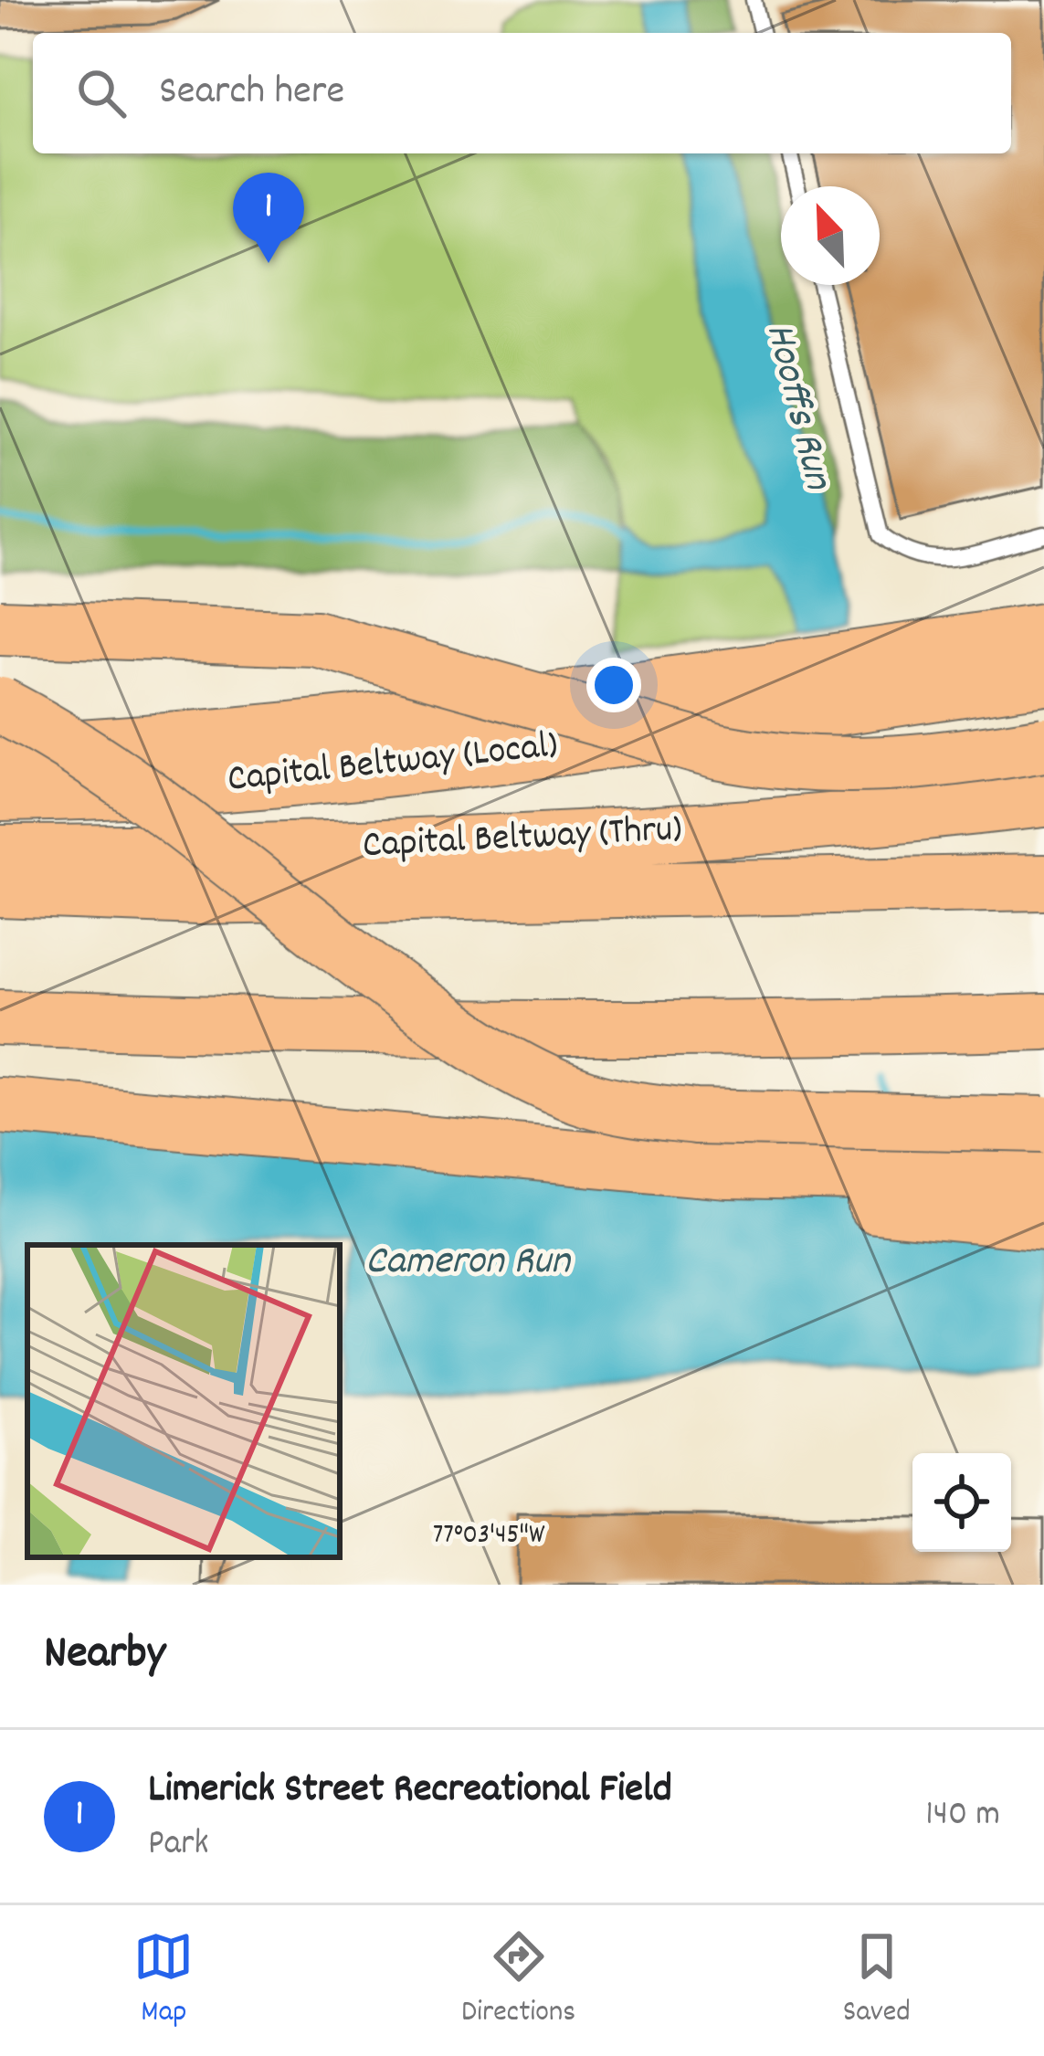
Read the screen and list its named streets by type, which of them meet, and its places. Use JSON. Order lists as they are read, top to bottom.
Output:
{
  "streets": {
    "highway": ["Capital Beltway (Local)", "Capital Beltway (Thru)"]
  },
  "water": ["Hooffs Run", "Cameron Run"],
  "north": "top left",
  "page": {
    "search": "Search here",
    "pins": "1",
    "heading": "Nearby",
    "list": [
      {
        "mark": "1",
        "name": "Limerick Street Recreational Field",
        "note": "Park",
        "value": "140 m"
      }
    ],
    "nav": ["Map", "Directions", "Saved"]
  },
  "coordinates": ["77°03'45\"W"]
}
